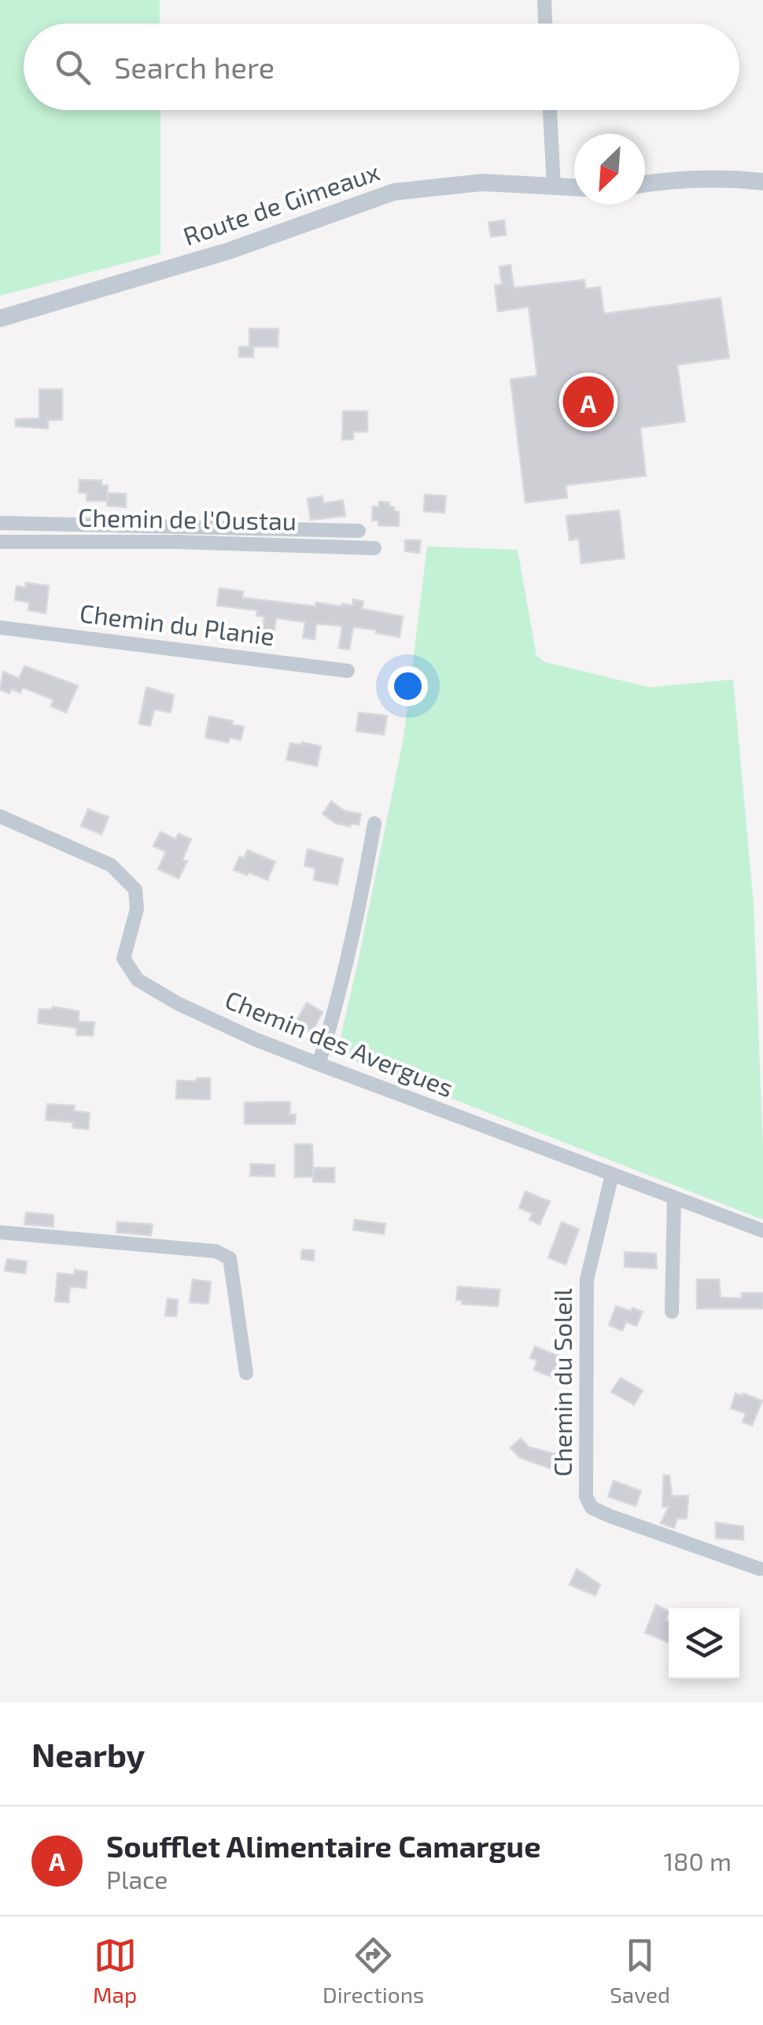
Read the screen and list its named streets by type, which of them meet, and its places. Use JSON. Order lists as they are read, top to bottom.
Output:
{
  "streets": {
    "street": [
      "Route de Gimeaux",
      "Chemin de l'Oustau",
      "Chemin du Planie",
      "Chemin des Avergues",
      "Chemin du Soleil"
    ]
  },
  "crossings": [
    ["Chemin des Avergues", "Chemin du Soleil"]
  ],
  "north": "bottom left",
  "page": {
    "search": "Search here",
    "pins": "A",
    "heading": "Nearby",
    "list": [
      {
        "mark": "A",
        "name": "Soufflet Alimentaire Camargue",
        "note": "Place",
        "value": "180 m"
      }
    ],
    "nav": ["Map", "Directions", "Saved"]
  }
}
